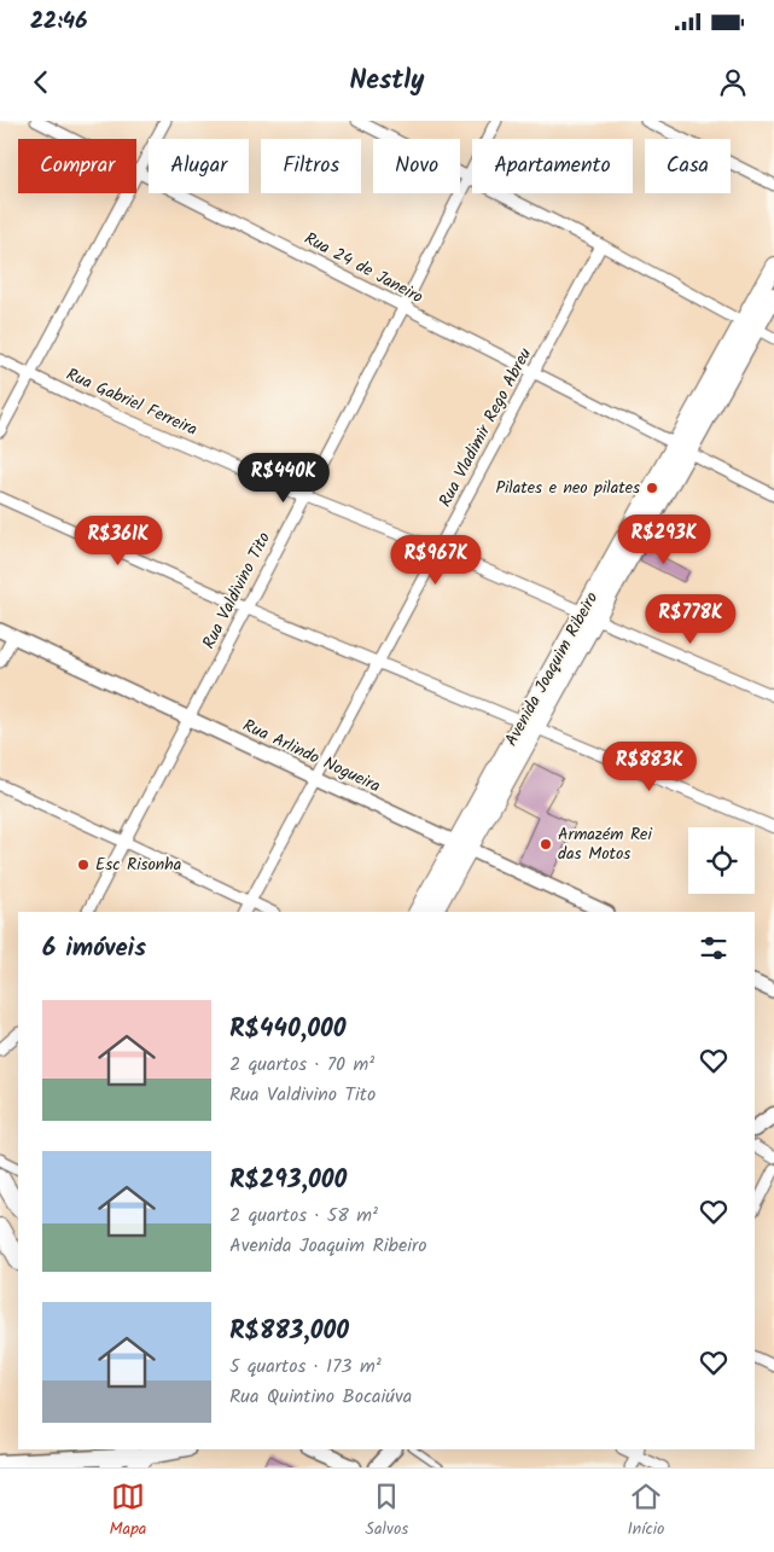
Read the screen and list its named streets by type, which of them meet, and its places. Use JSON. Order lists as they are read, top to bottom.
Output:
{
  "streets": {
    "main road": ["Avenida Joaquim Ribeiro"],
    "street": [
      "Rua 24 de Janeiro",
      "Rua Gabriel Ferreira",
      "Rua Vladimir Rego Abreu",
      "Rua Valdivino Tito",
      "Rua Arlindo Nogueira"
    ]
  },
  "crossings": [
    ["Rua 24 de Janeiro", "Rua Vladimir Rego Abreu"],
    ["Rua 24 de Janeiro", "Rua Valdivino Tito"],
    ["Rua 24 de Janeiro", "Avenida Joaquim Ribeiro"],
    ["Rua Gabriel Ferreira", "Rua Vladimir Rego Abreu"],
    ["Rua Gabriel Ferreira", "Rua Valdivino Tito"],
    ["Rua Gabriel Ferreira", "Avenida Joaquim Ribeiro"],
    ["Rua Vladimir Rego Abreu", "Rua Arlindo Nogueira"],
    ["Rua Valdivino Tito", "Rua Arlindo Nogueira"],
    ["Avenida Joaquim Ribeiro", "Rua Arlindo Nogueira"]
  ],
  "places": ["Pilates e neo pilates", "Armazém Rei das Motos", "Esc Risonha"],
  "page": {
    "status": "22:46",
    "header": "Nestly",
    "chip": [
      "Comprar",
      "Alugar",
      "Filtros",
      "Novo",
      "Apartamento",
      "Casa"
    ],
    "price": [
      "R$440K",
      "R$293K",
      "R$361K",
      "R$967K",
      "R$778K",
      "R$883K"
    ],
    "heading": "6 imóveis",
    "list": [
      {
        "name": "R$440,000",
        "note": "2 quartos · 70 m² · Rua Valdivino Tito"
      },
      {
        "name": "R$293,000",
        "note": "2 quartos · 58 m² · Avenida Joaquim Ribeiro"
      },
      {
        "name": "R$883,000",
        "note": "5 quartos · 173 m² · Rua Quintino Bocaiúva"
      }
    ],
    "tabs": ["Mapa", "Salvos", "Início"]
  }
}
